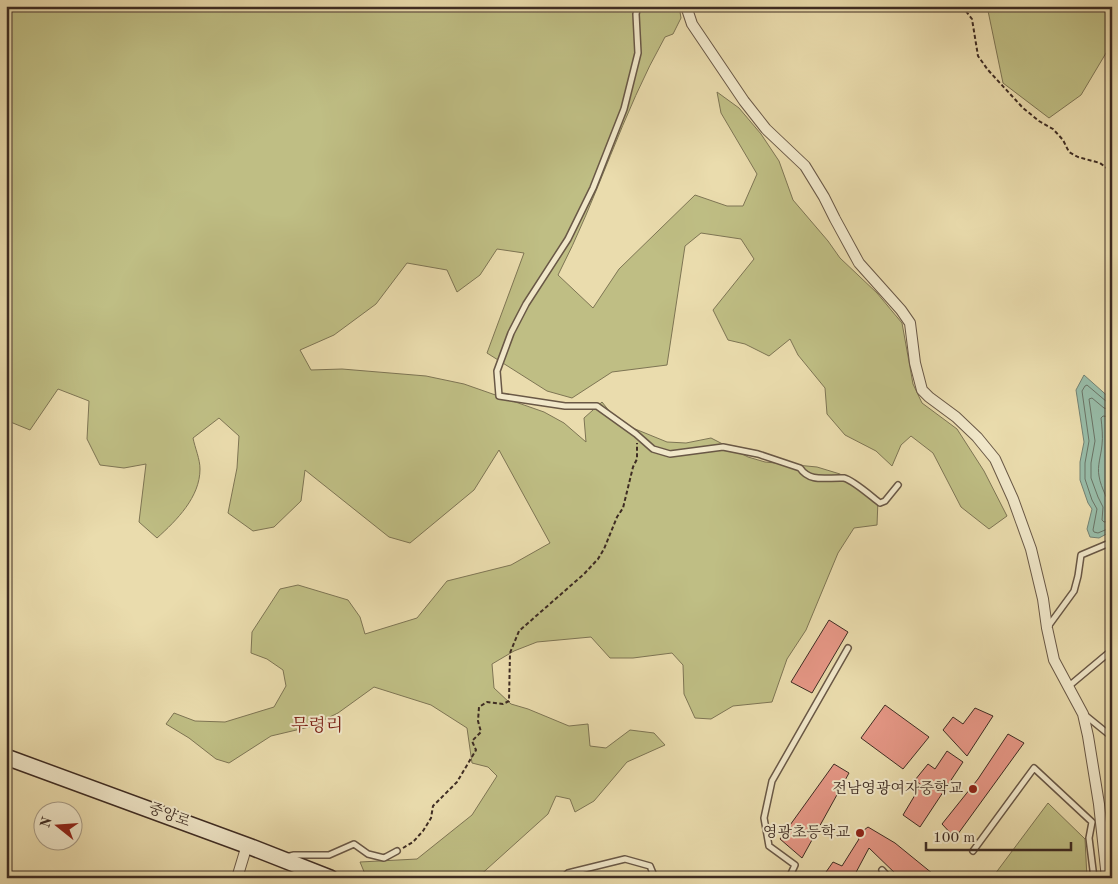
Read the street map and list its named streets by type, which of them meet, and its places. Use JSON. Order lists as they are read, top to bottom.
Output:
{
  "streets": {
    "street": ["중앙로"]
  },
  "districts": ["무령리"],
  "places": ["전남영광여자중학교", "영광초등학교"],
  "scale_bar": "100 m",
  "north": "left"
}
